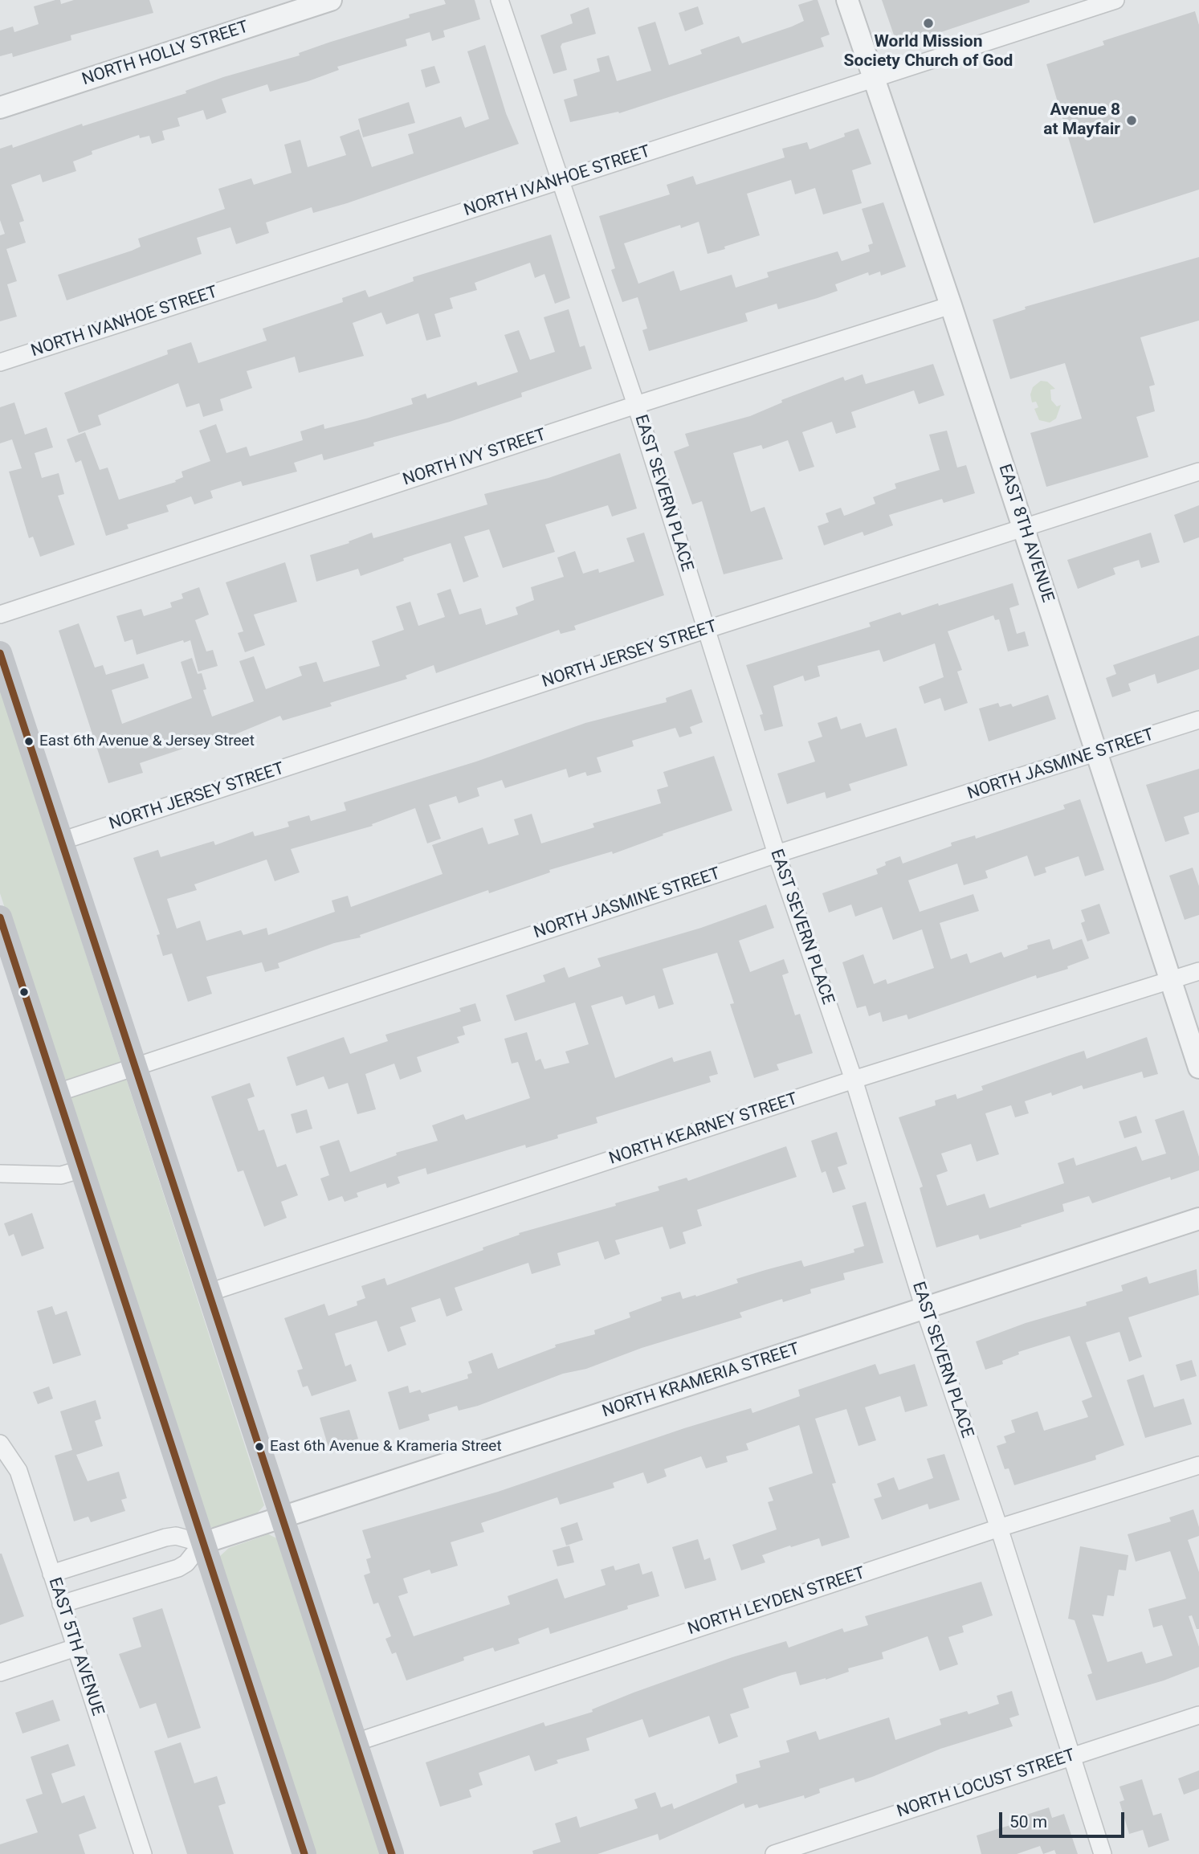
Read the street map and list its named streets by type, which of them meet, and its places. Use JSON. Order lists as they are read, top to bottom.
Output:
{
  "streets": {
    "street": [
      "NORTH HOLLY STREET",
      "NORTH IVANHOE STREET",
      "NORTH IVY STREET",
      "EAST SEVERN PLACE",
      "EAST 8TH AVENUE",
      "NORTH JERSEY STREET",
      "NORTH JASMINE STREET",
      "NORTH KEARNEY STREET",
      "NORTH KRAMERIA STREET",
      "NORTH LEYDEN STREET",
      "EAST 5TH AVENUE",
      "NORTH LOCUST STREET"
    ]
  },
  "crossings": [
    ["NORTH IVANHOE STREET", "EAST SEVERN PLACE"],
    ["NORTH IVANHOE STREET", "EAST 8TH AVENUE"],
    ["NORTH IVY STREET", "EAST SEVERN PLACE"],
    ["NORTH IVY STREET", "EAST 8TH AVENUE"],
    ["EAST SEVERN PLACE", "NORTH JERSEY STREET"],
    ["EAST SEVERN PLACE", "NORTH JASMINE STREET"],
    ["EAST SEVERN PLACE", "NORTH KEARNEY STREET"],
    ["EAST SEVERN PLACE", "NORTH KRAMERIA STREET"],
    ["EAST SEVERN PLACE", "NORTH LEYDEN STREET"],
    ["EAST SEVERN PLACE", "NORTH LOCUST STREET"],
    ["EAST 8TH AVENUE", "NORTH JERSEY STREET"],
    ["EAST 8TH AVENUE", "NORTH JASMINE STREET"],
    ["EAST 8TH AVENUE", "NORTH KEARNEY STREET"]
  ],
  "places": [
    "World Mission Society Church of God",
    "Avenue 8 at Mayfair",
    "East 6th Avenue & Jersey Street",
    "East 6th Avenue & Krameria Street"
  ],
  "scale_bar": "50 m"
}
